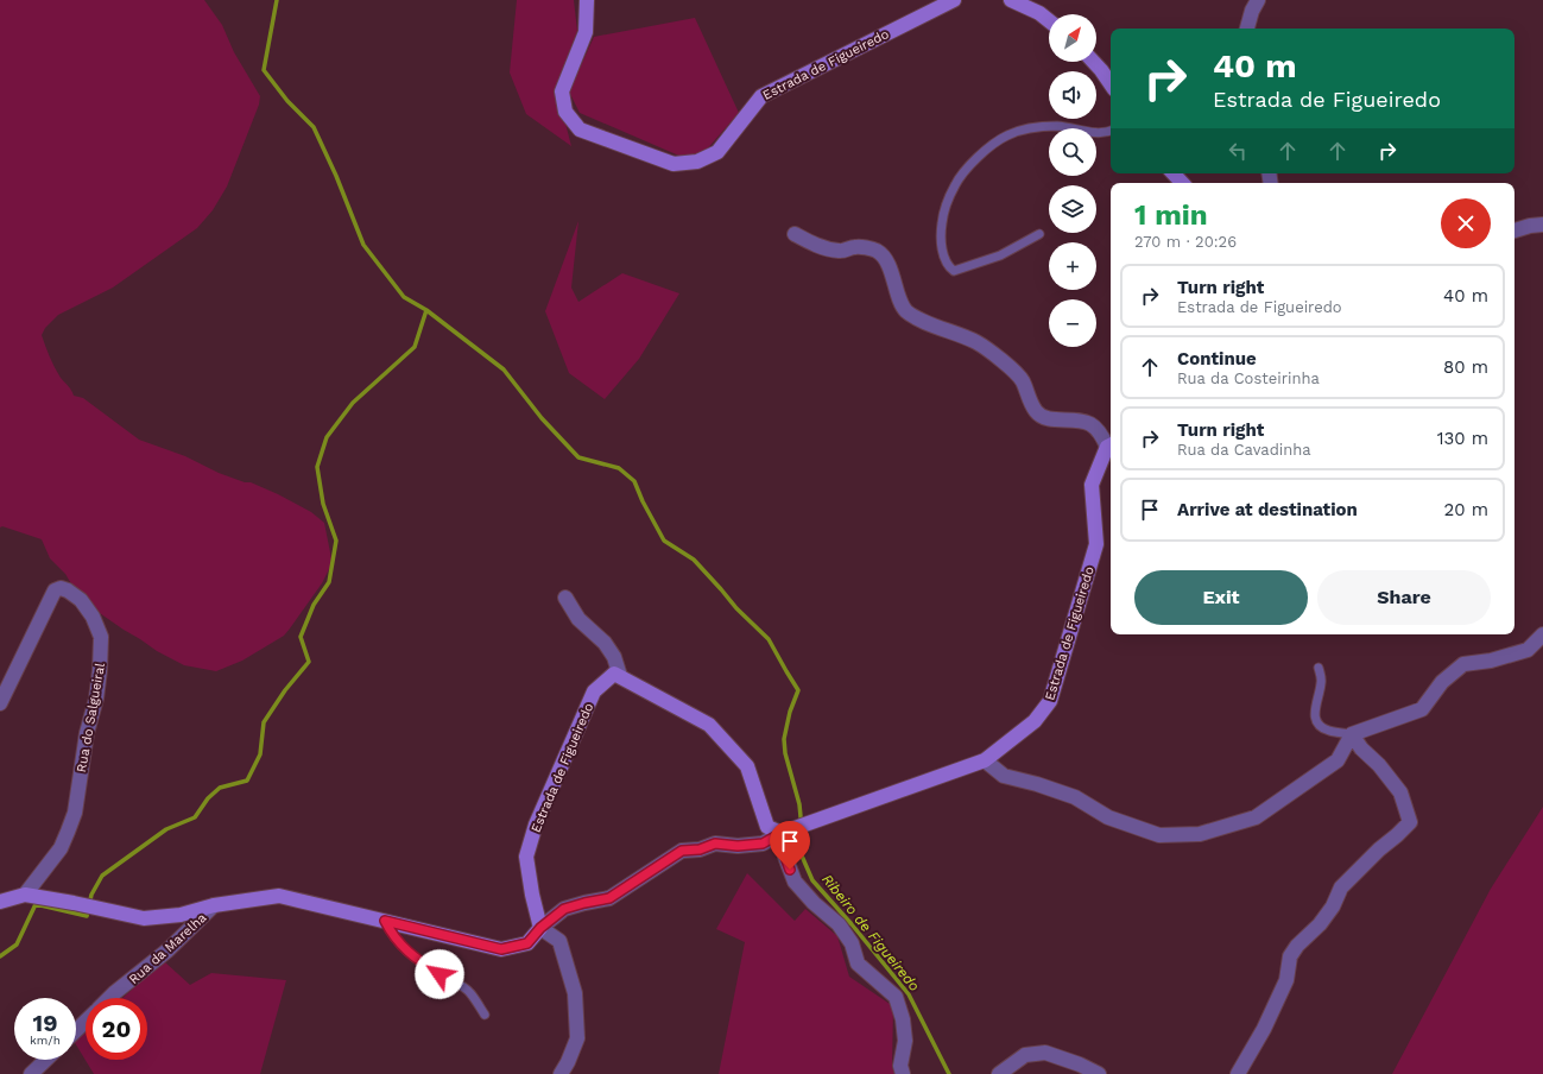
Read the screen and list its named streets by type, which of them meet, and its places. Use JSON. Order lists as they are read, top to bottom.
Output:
{
  "streets": {
    "street": ["Estrada de Figueiredo", "Rua do Salgueiral", "Rua da Marelha"]
  },
  "water": ["Ribeiro de Figueiredo"],
  "north": "top right",
  "page": {
    "map_buttons": ["+", "−"],
    "turn": ["40 m", "Estrada de Figueiredo"],
    "heading": ["1 min", "270 m · 20:26"],
    "list": [
      {
        "name": "Turn right",
        "note": "Estrada de Figueiredo",
        "value": "40 m"
      },
      {
        "name": "Continue",
        "note": "Rua da Costeirinha",
        "value": "80 m"
      },
      {
        "name": "Turn right",
        "note": "Rua da Cavadinha",
        "value": "130 m"
      },
      {
        "name": "Arrive at destination",
        "value": "20 m"
      }
    ],
    "buttons": ["Exit", "Share"],
    "speed": "19 km/h",
    "limit": "20"
  }
}
